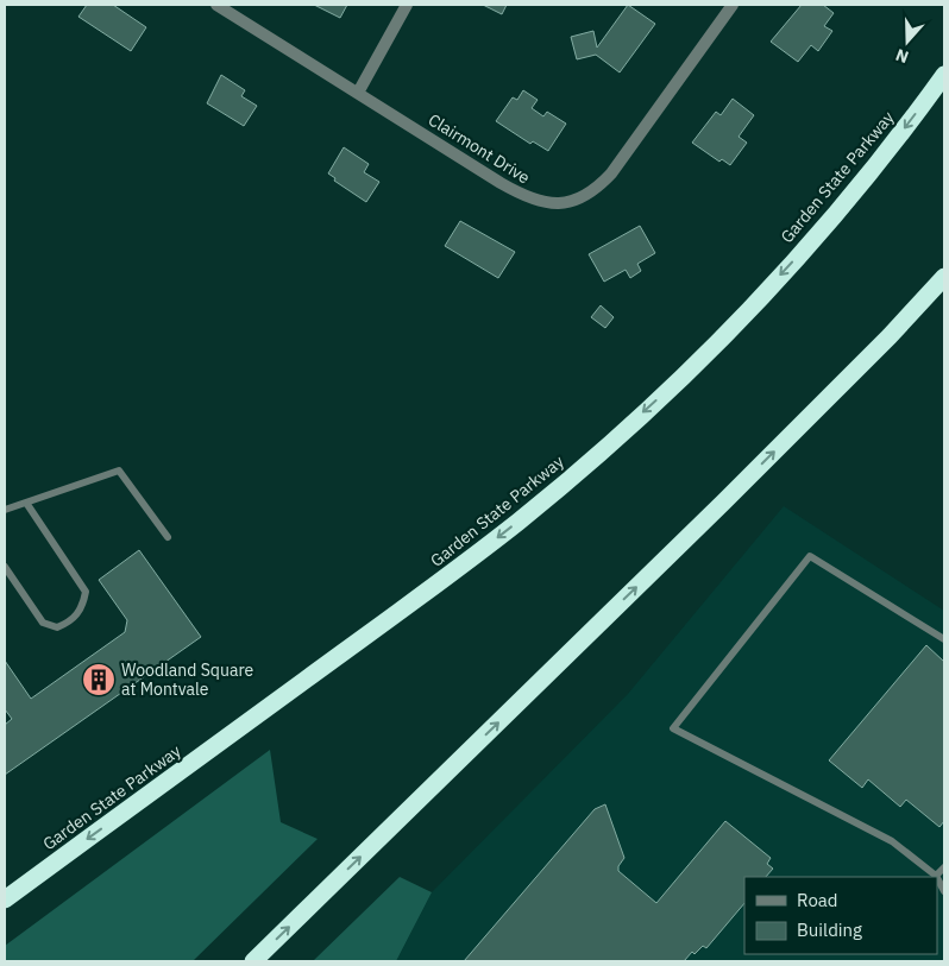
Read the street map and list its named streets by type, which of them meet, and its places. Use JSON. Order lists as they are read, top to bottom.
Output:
{
  "streets": {
    "highway": ["Garden State Parkway"],
    "street": ["Clairmont Drive"]
  },
  "places": {
    "building": ["Woodland Square at Montvale"]
  },
  "legend": ["Road", "Building"],
  "north": "bottom"
}
